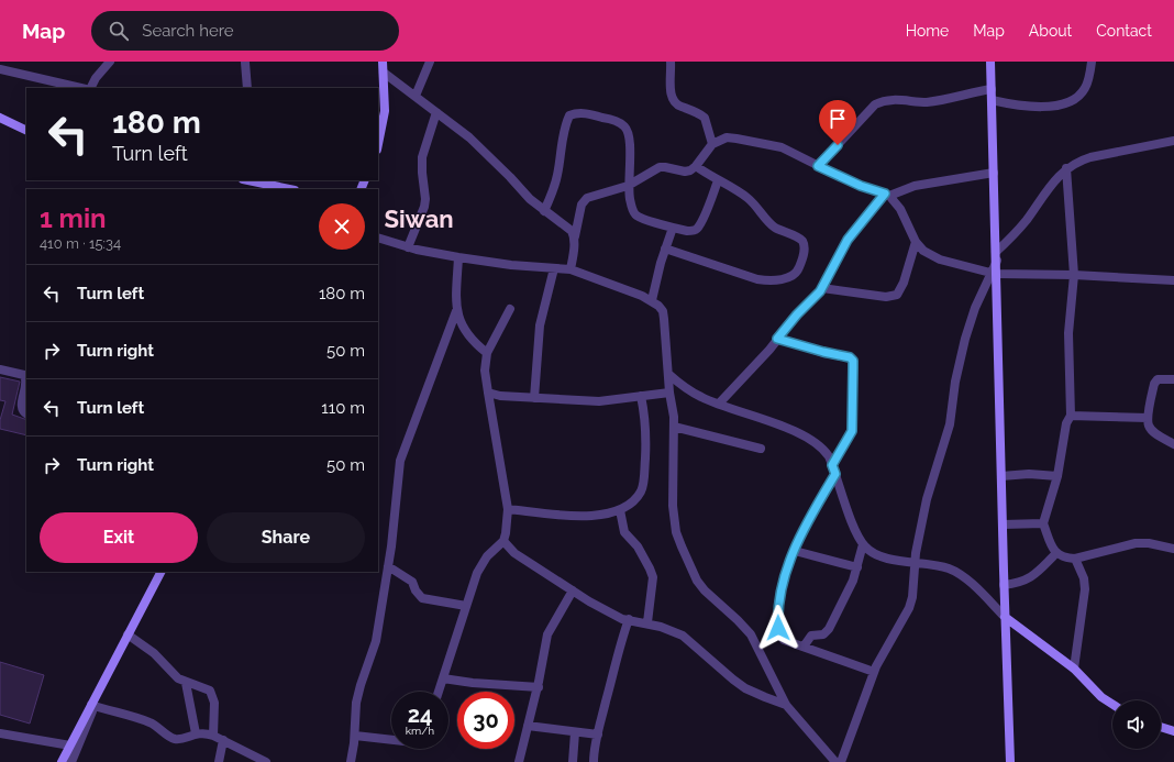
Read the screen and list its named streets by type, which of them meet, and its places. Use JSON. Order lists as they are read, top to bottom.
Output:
{
  "districts": ["Siwan"],
  "page": {
    "header": "Map",
    "search": "Search here",
    "nav": [
      "Home",
      "Map",
      "About",
      "Contact"
    ],
    "turn": ["180 m", "Turn left"],
    "heading": ["1 min", "410 m · 15:34"],
    "list": [
      {
        "name": "Turn left",
        "value": "180 m"
      },
      {
        "name": "Turn right",
        "value": "50 m"
      },
      {
        "name": "Turn left",
        "value": "110 m"
      },
      {
        "name": "Turn right",
        "value": "50 m"
      }
    ],
    "buttons": ["Exit", "Share"],
    "speed": "24 km/h",
    "limit": "30"
  }
}
